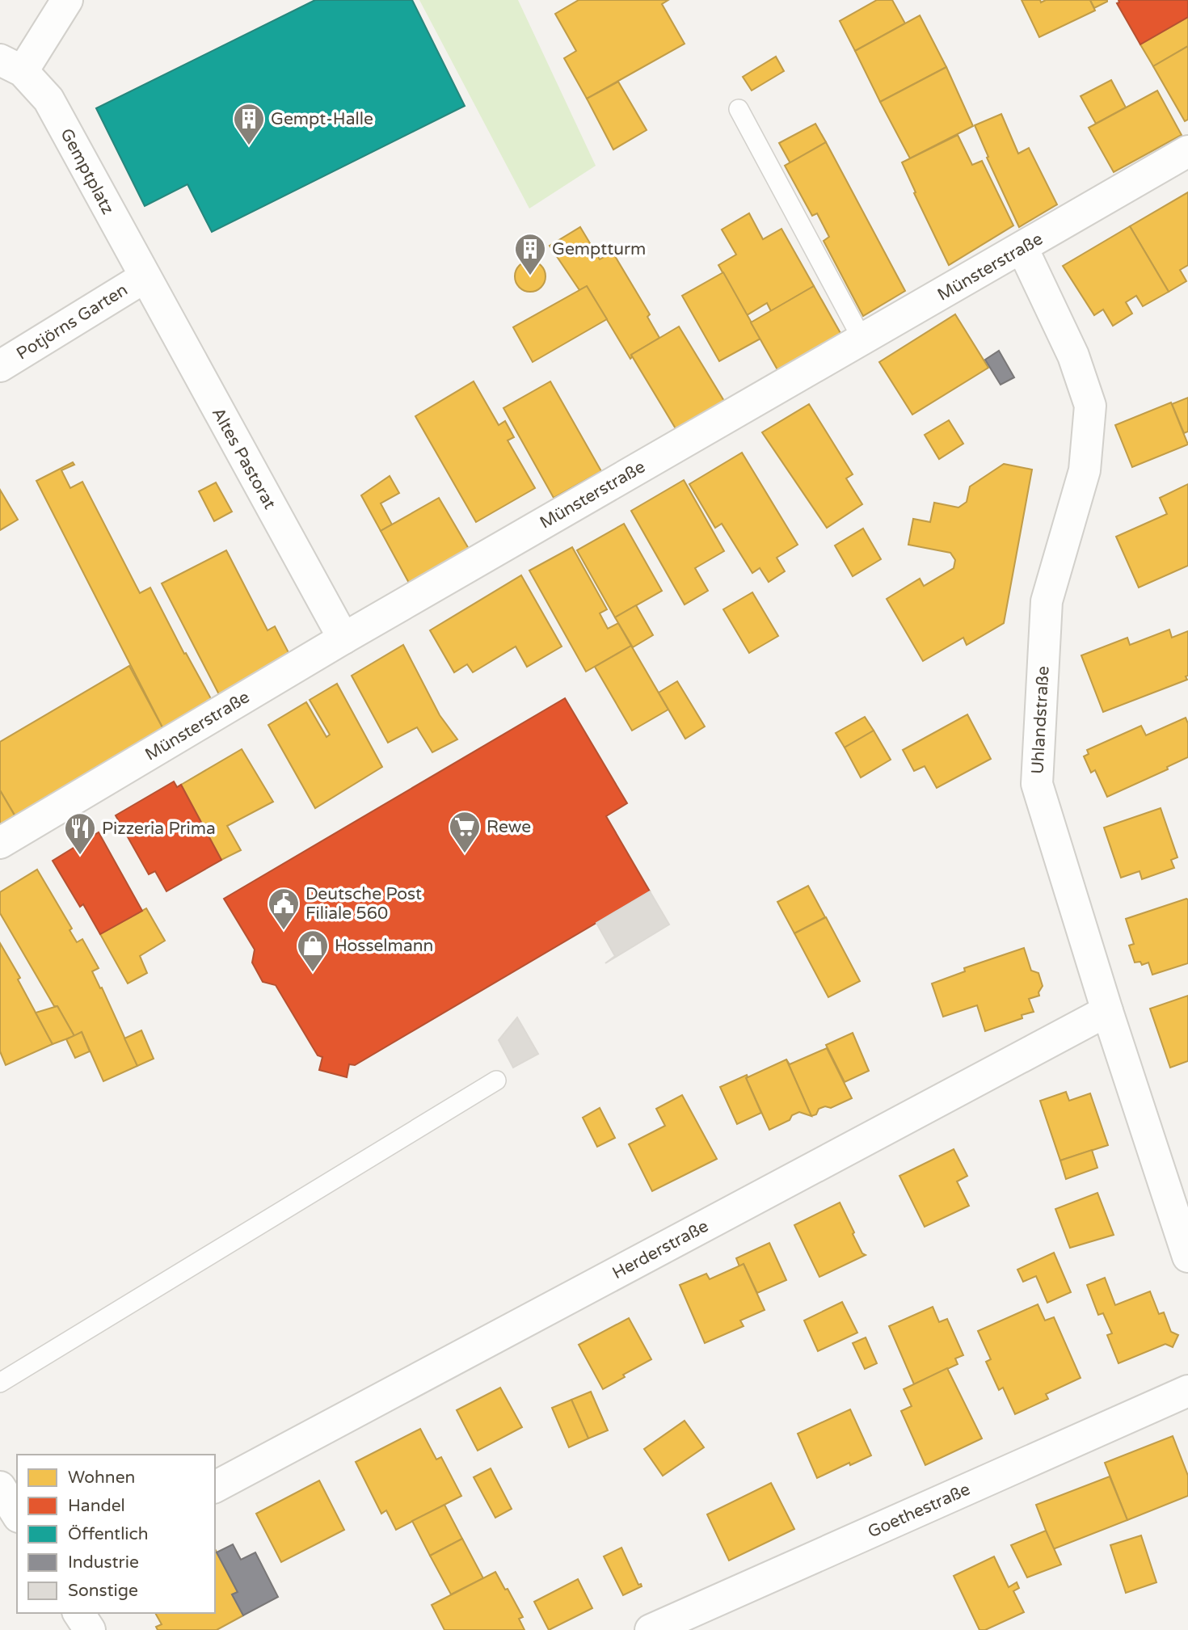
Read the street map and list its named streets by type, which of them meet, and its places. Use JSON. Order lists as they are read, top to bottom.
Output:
{
  "streets": {
    "street": [
      "Gemptplatz",
      "Münsterstraße",
      "Potjörns Garten",
      "Altes Pastorat",
      "Uhlandstraße",
      "Herderstraße",
      "Goethestraße"
    ]
  },
  "crossings": [
    ["Gemptplatz", "Potjörns Garten"],
    ["Gemptplatz", "Altes Pastorat"],
    ["Münsterstraße", "Altes Pastorat"],
    ["Münsterstraße", "Uhlandstraße"],
    ["Potjörns Garten", "Altes Pastorat"],
    ["Uhlandstraße", "Herderstraße"]
  ],
  "places": {
    "building": ["Gempt-Halle", "Gemptturm"],
    "supermarket": ["Rewe"],
    "restaurant": ["Pizzeria Prima"],
    "public building": ["Deutsche Post Filiale 560"],
    "shop": ["Hosselmann"]
  },
  "legend": [
    "Wohnen",
    "Handel",
    "Öffentlich",
    "Industrie",
    "Sonstige"
  ]
}
